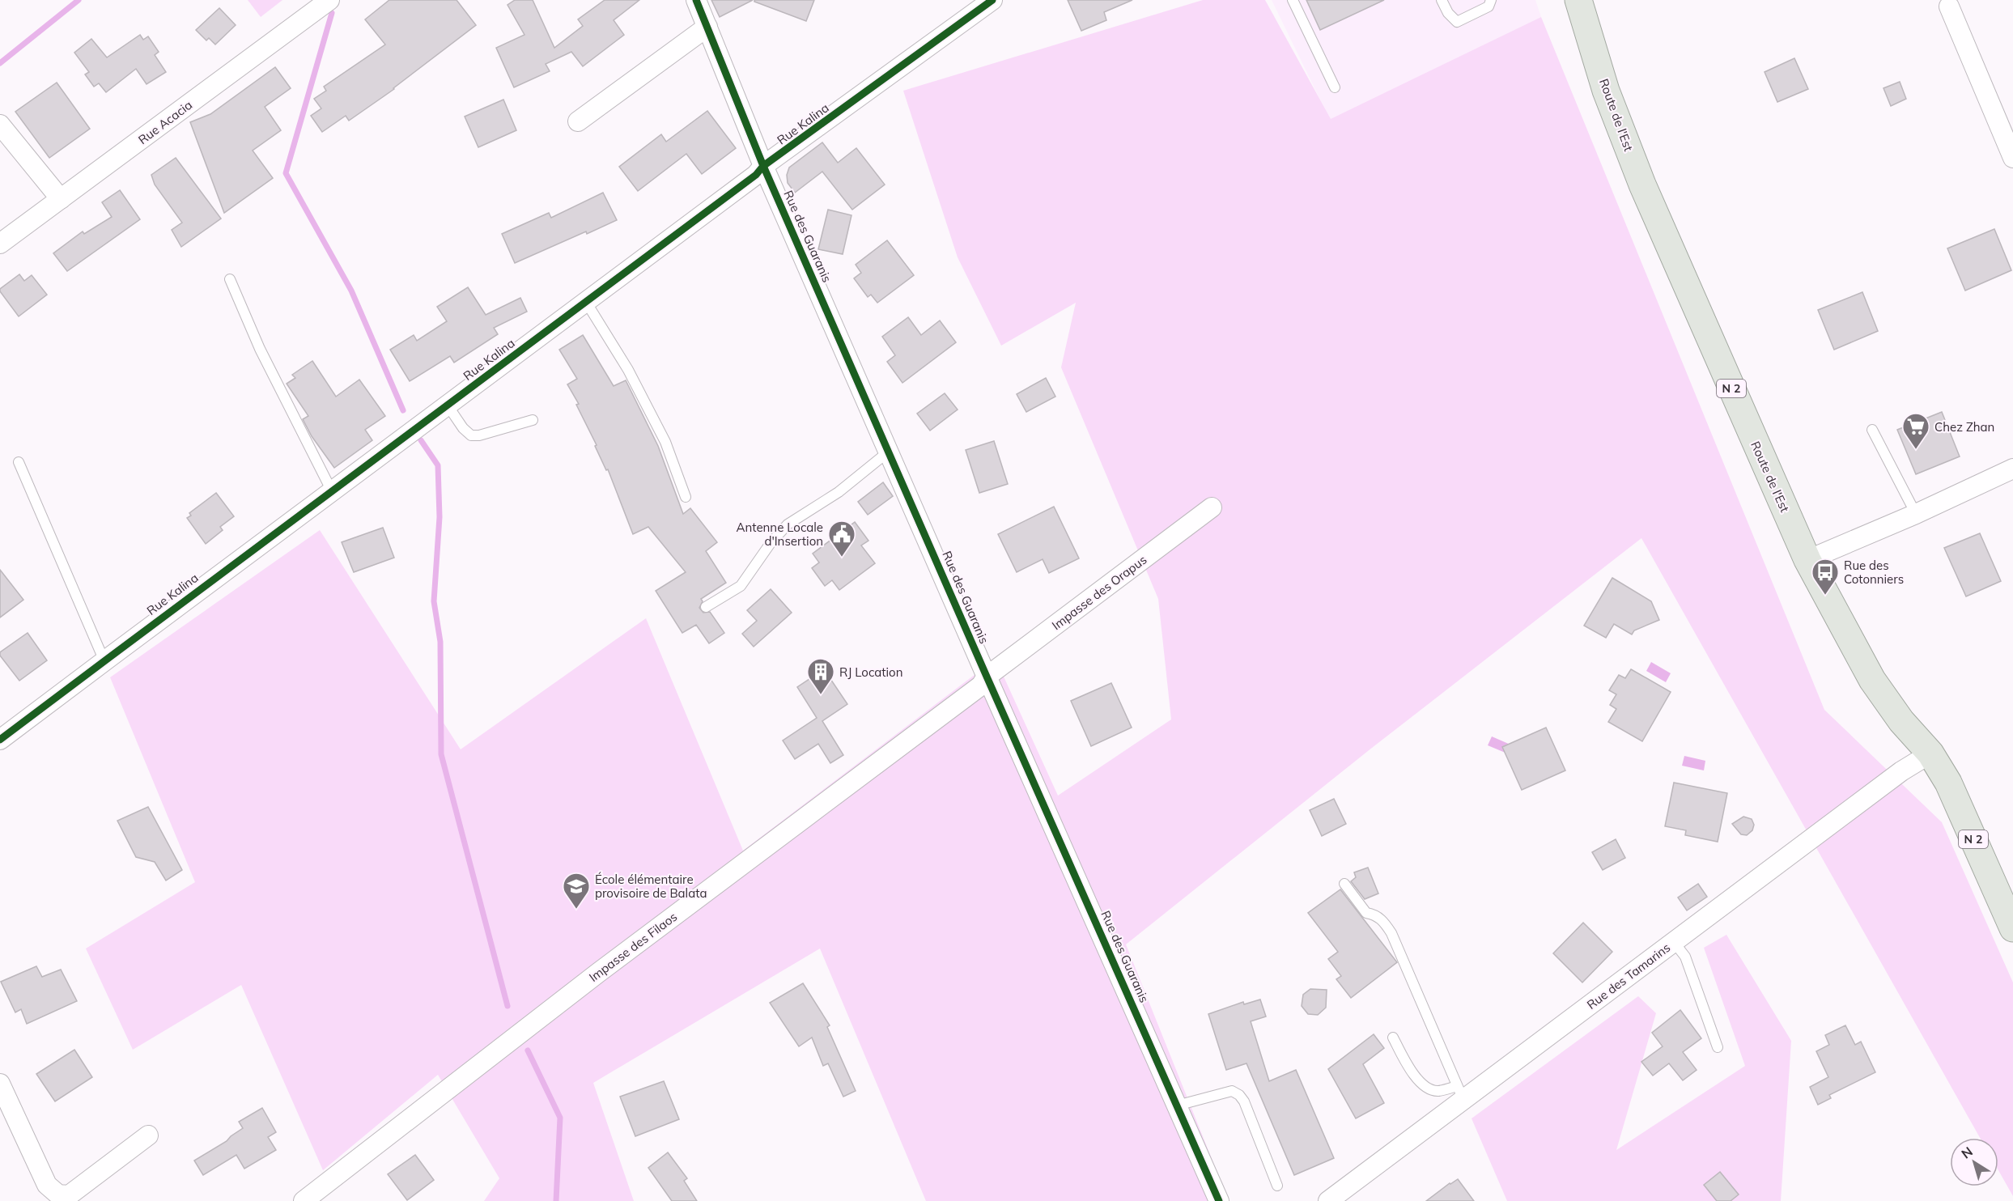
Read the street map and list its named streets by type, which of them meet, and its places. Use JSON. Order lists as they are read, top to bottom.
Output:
{
  "streets": {
    "main road": ["Route de l'Est", "N 2"],
    "street": [
      "Rue Acacia",
      "Rue Kalina",
      "Rue des Guaranis",
      "Impasse des Orapus",
      "Impasse des Filaos",
      "Rue des Tamarins"
    ]
  },
  "crossings": [
    ["Route de l'Est", "Rue des Tamarins"],
    ["Rue Kalina", "Rue des Guaranis"],
    ["Rue des Guaranis", "Impasse des Orapus"],
    ["Rue des Guaranis", "Impasse des Filaos"],
    ["Impasse des Orapus", "Impasse des Filaos"]
  ],
  "places": {
    "supermarket": ["Chez Zhan"],
    "public building": ["Antenne Locale d'Insertion"],
    "bus stop": ["Rue des Cotonniers"],
    "building": ["RJ Location"],
    "school or university": ["École élémentaire provisoire de Balata"]
  },
  "north": "top left"
}
